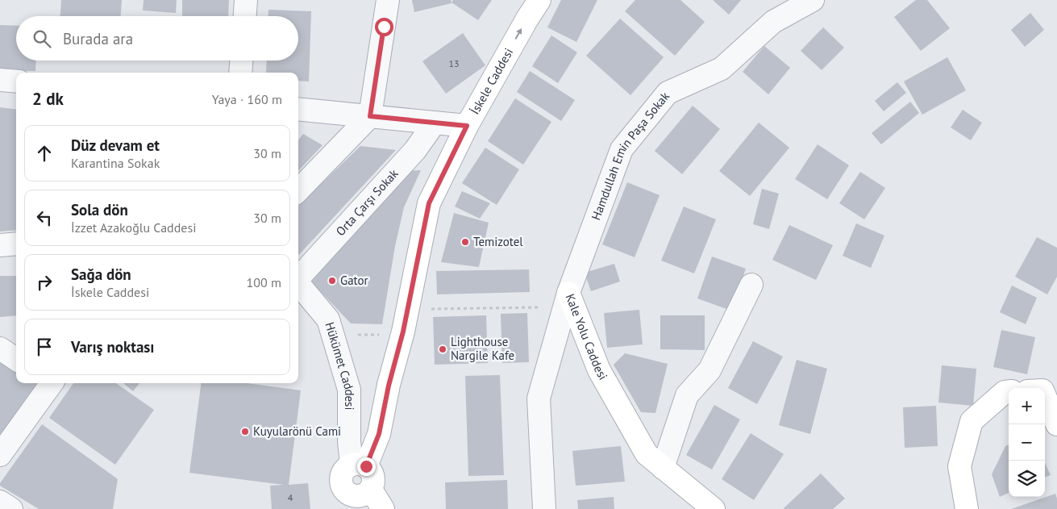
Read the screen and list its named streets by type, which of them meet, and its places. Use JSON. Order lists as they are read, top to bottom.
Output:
{
  "streets": {
    "street": [
      "İskele Caddesi",
      "Hamdullah Emin Paşa Sokak",
      "Orta Çarşı Sokak",
      "Kale Yolu Caddesi",
      "Hükümet Caddesi"
    ]
  },
  "crossings": [
    ["İskele Caddesi", "Hükümet Caddesi"],
    ["Hamdullah Emin Paşa Sokak", "Kale Yolu Caddesi"]
  ],
  "places": [
    "Temizotel",
    "Gator",
    "Lighthouse Nargile Kafe",
    "Kuyularönü Cami"
  ],
  "house_numbers": ["13", "4"],
  "page": {
    "search": "Burada ara",
    "heading": ["2 dk", "Yaya · 160 m"],
    "list": [
      ["Düz devam et", "Karantina Sokak", "30 m"],
      ["Sola dön", "İzzet Azakoğlu Caddesi", "30 m"],
      ["Sağa dön", "İskele Caddesi", "100 m"],
      "Varış noktası"
    ],
    "map_buttons": ["+", "−"]
  }
}
